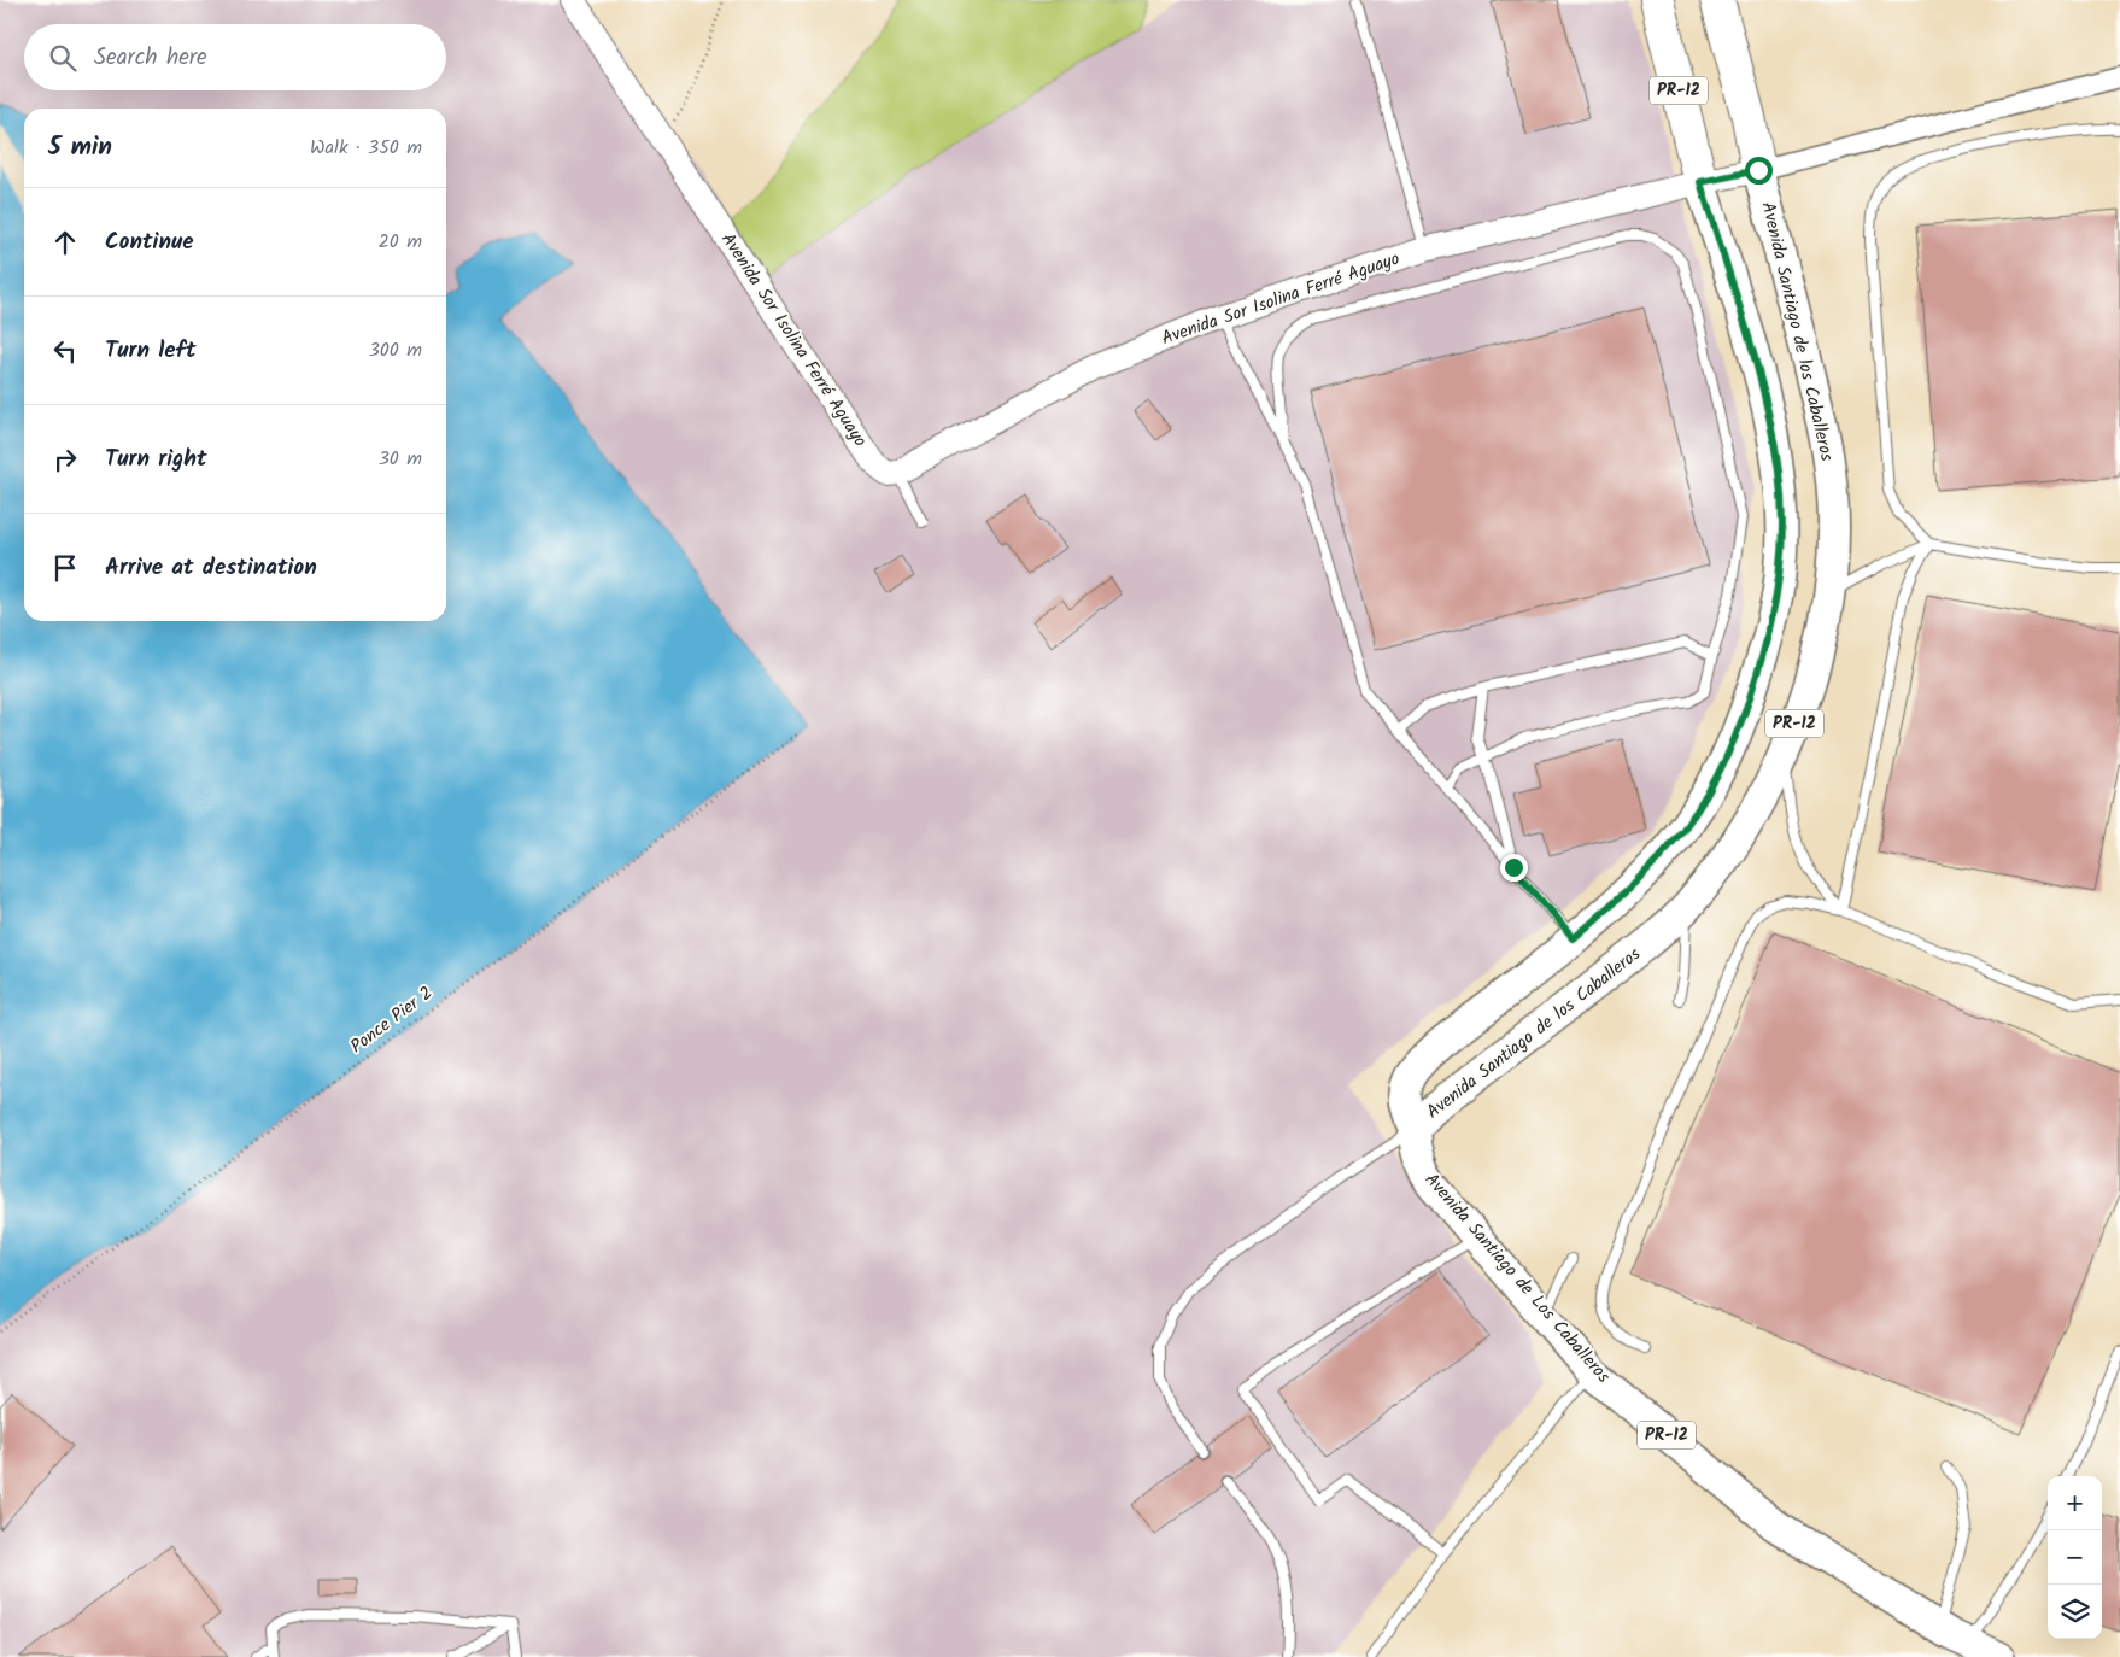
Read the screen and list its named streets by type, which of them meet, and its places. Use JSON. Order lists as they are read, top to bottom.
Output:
{
  "streets": {
    "highway": ["PR-12", "Avenida Santiago de los Caballeros"],
    "main road": ["Avenida Santiago de Los Caballeros"],
    "street": ["Avenida Sor Isolina Ferré Aguayo"],
    "path": ["Ponce Pier 2"]
  },
  "crossings": [
    ["Avenida Sor Isolina Ferré Aguayo", "Avenida Santiago de los Caballeros"],
    ["Avenida Santiago de los Caballeros", "Avenida Santiago de Los Caballeros"]
  ],
  "page": {
    "search": "Search here",
    "heading": ["5 min", "Walk · 350 m"],
    "list": [
      ["Continue", "20 m"],
      ["Turn left", "300 m"],
      ["Turn right", "30 m"],
      "Arrive at destination"
    ],
    "map_buttons": ["+", "−"]
  }
}
